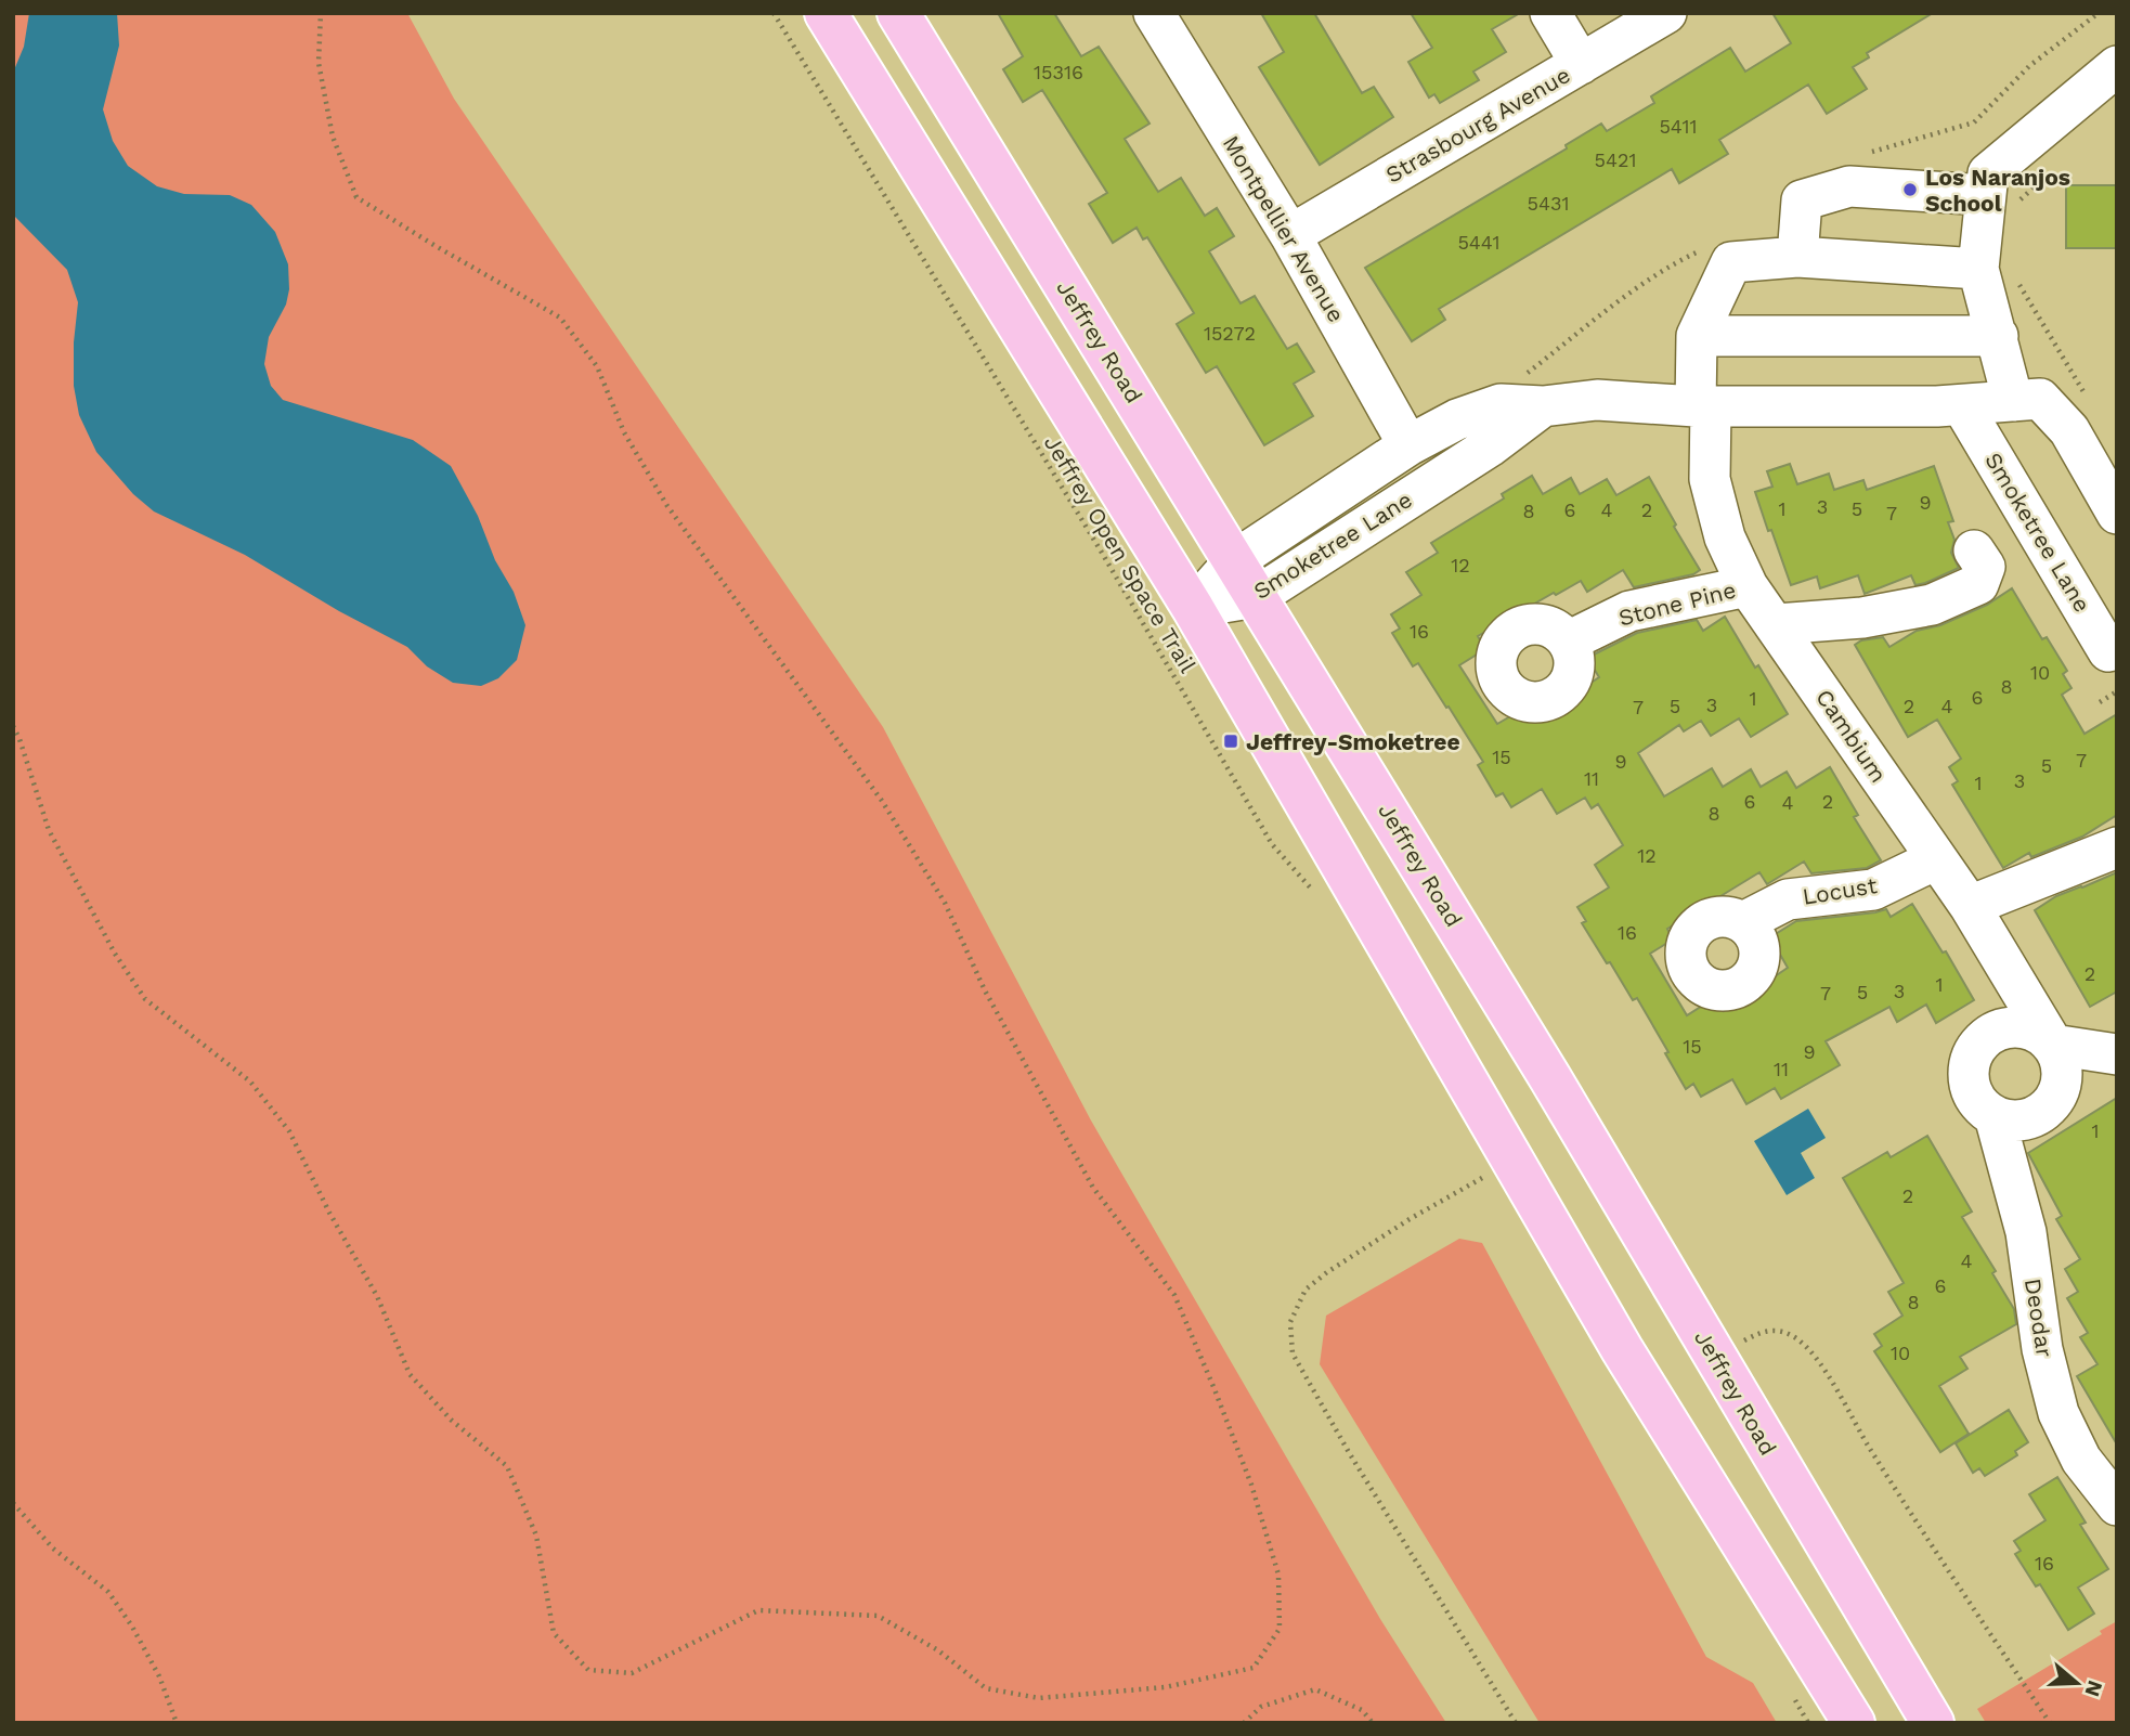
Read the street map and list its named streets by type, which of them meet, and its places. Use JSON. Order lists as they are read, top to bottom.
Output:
{
  "streets": {
    "main road": ["Jeffrey Road"],
    "street": [
      "Strasbourg Avenue",
      "Montpellier Avenue",
      "Smoketree Lane",
      "Stone Pine",
      "Cambium",
      "Locust",
      "Deodar"
    ],
    "path": ["Jeffrey Open Space Trail"]
  },
  "crossings": [
    ["Strasbourg Avenue", "Montpellier Avenue"],
    ["Montpellier Avenue", "Smoketree Lane"],
    ["Jeffrey Road", "Smoketree Lane"],
    ["Smoketree Lane", "Cambium"],
    ["Stone Pine", "Cambium"],
    ["Cambium", "Locust"],
    ["Cambium", "Deodar"]
  ],
  "places": {
    "other": ["Los Naranjos School"],
    "transit": ["Jeffrey-Smoketree"]
  },
  "house_numbers": [
    "15316",
    "5411",
    "5421",
    "5431",
    "5441",
    "15272",
    "9",
    "3",
    "1",
    "5",
    "6",
    "4",
    "2",
    "8",
    "7",
    "12",
    "16",
    "10",
    "8",
    "6",
    "1",
    "3",
    "5",
    "2",
    "4",
    "7",
    "15",
    "7",
    "9",
    "5",
    "11",
    "3",
    "1",
    "6",
    "2",
    "4",
    "8",
    "12",
    "16",
    "2",
    "1",
    "3",
    "5",
    "7",
    "15",
    "9",
    "11",
    "1",
    "2",
    "4",
    "6",
    "8",
    "10",
    "16"
  ],
  "north": "right"
}
